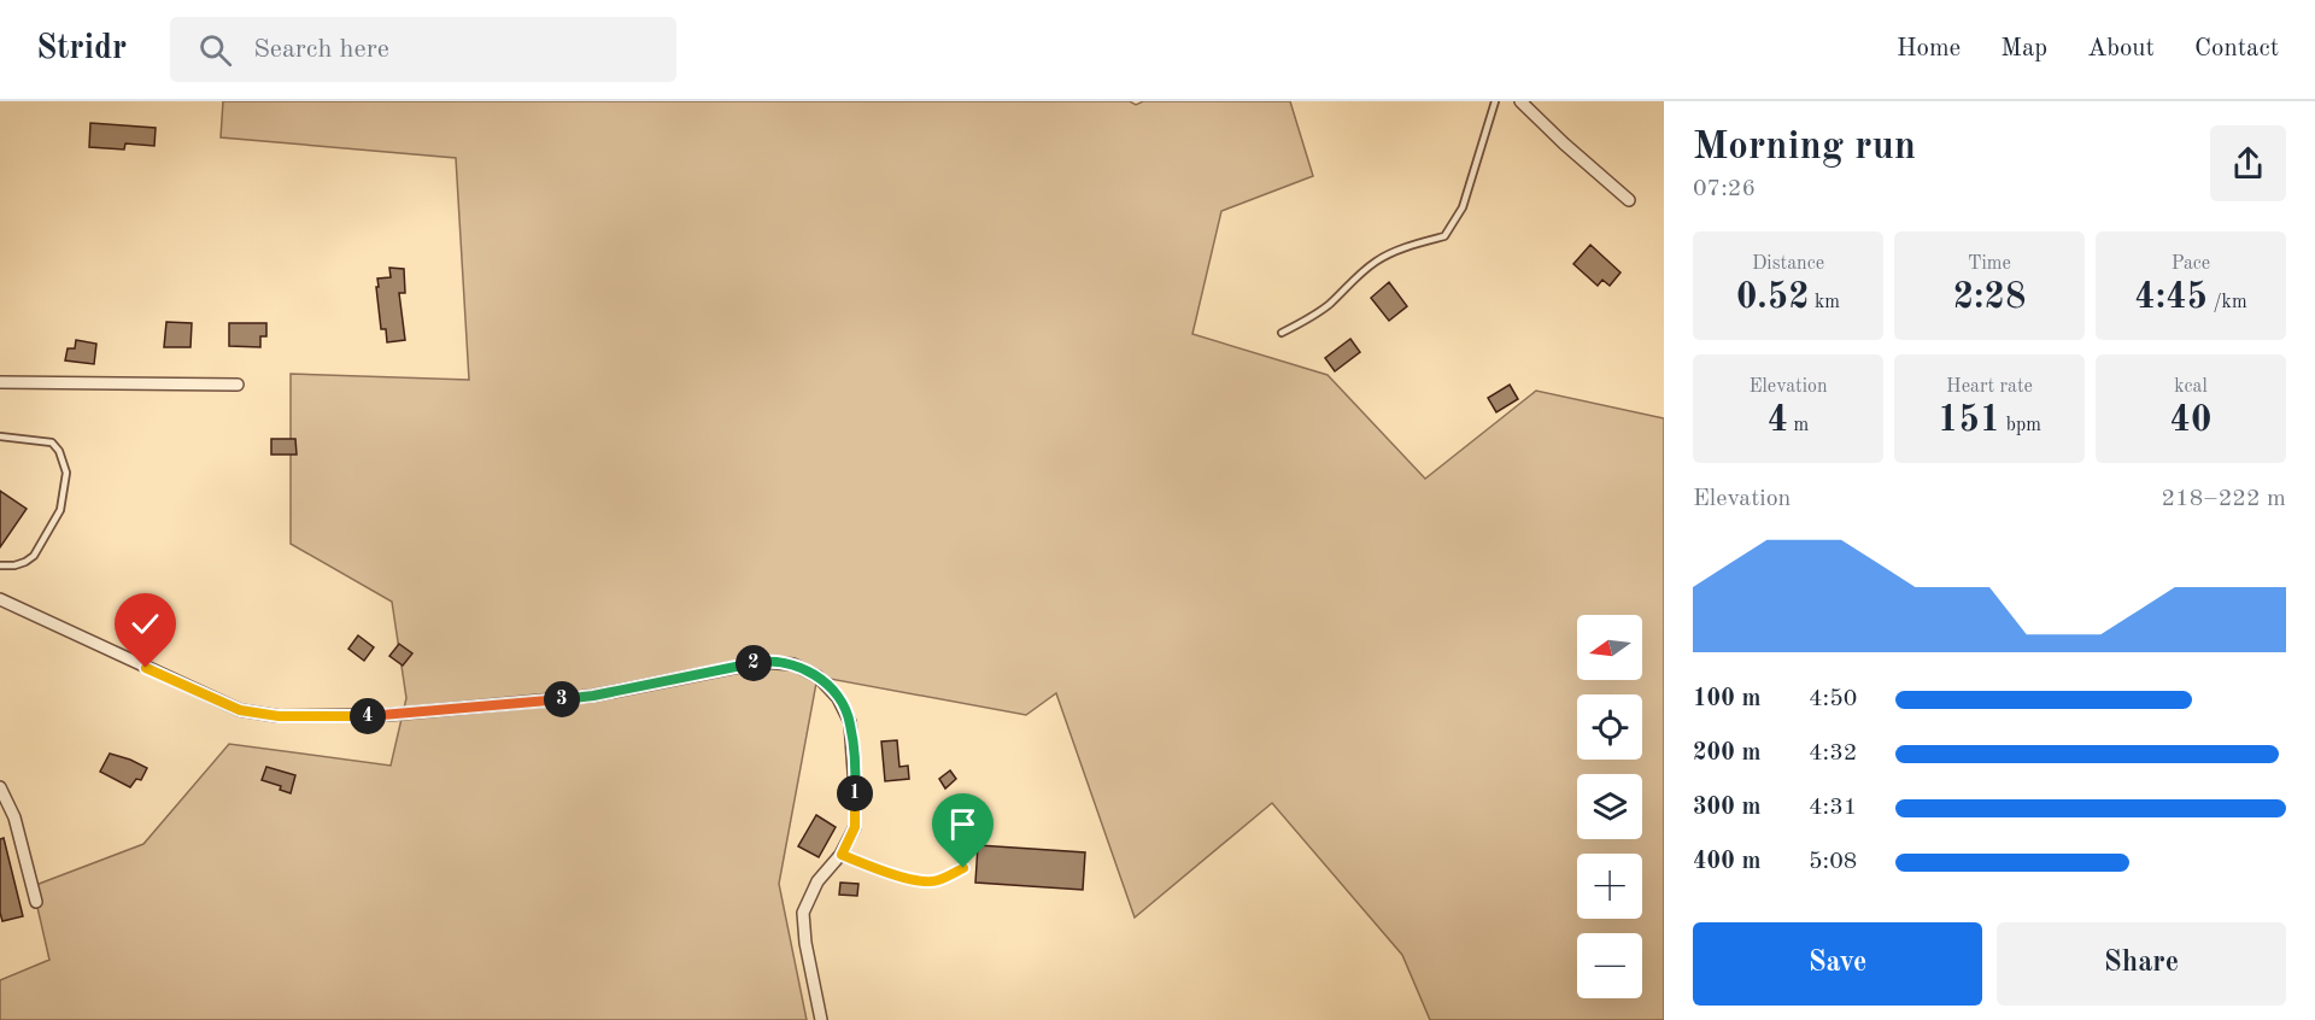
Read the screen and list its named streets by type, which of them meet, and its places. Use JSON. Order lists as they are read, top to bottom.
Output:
{
  "north": "left",
  "page": {
    "header": "Stridr",
    "search": "Search here",
    "nav": [
      "Home",
      "Map",
      "About",
      "Contact"
    ],
    "heading": ["Morning run", "07:26"],
    "stats": [
      ["Distance", "0.52 km"],
      ["Time", "2:28"],
      ["Pace", "4:45 /km"],
      ["Elevation", "4 m"],
      ["Heart rate", "151 bpm"],
      ["kcal", "40"]
    ],
    "chart": ["Elevation", "218–222 m"],
    "map_buttons": ["+", "−"],
    "pins": [
      "2",
      "3",
      "4",
      "1"
    ],
    "list": [
      {
        "name": "100 m",
        "note": "4:50"
      },
      {
        "name": "200 m",
        "note": "4:32"
      },
      {
        "name": "300 m",
        "note": "4:31"
      },
      {
        "name": "400 m",
        "note": "5:08"
      }
    ],
    "buttons": ["Save", "Share"]
  }
}
